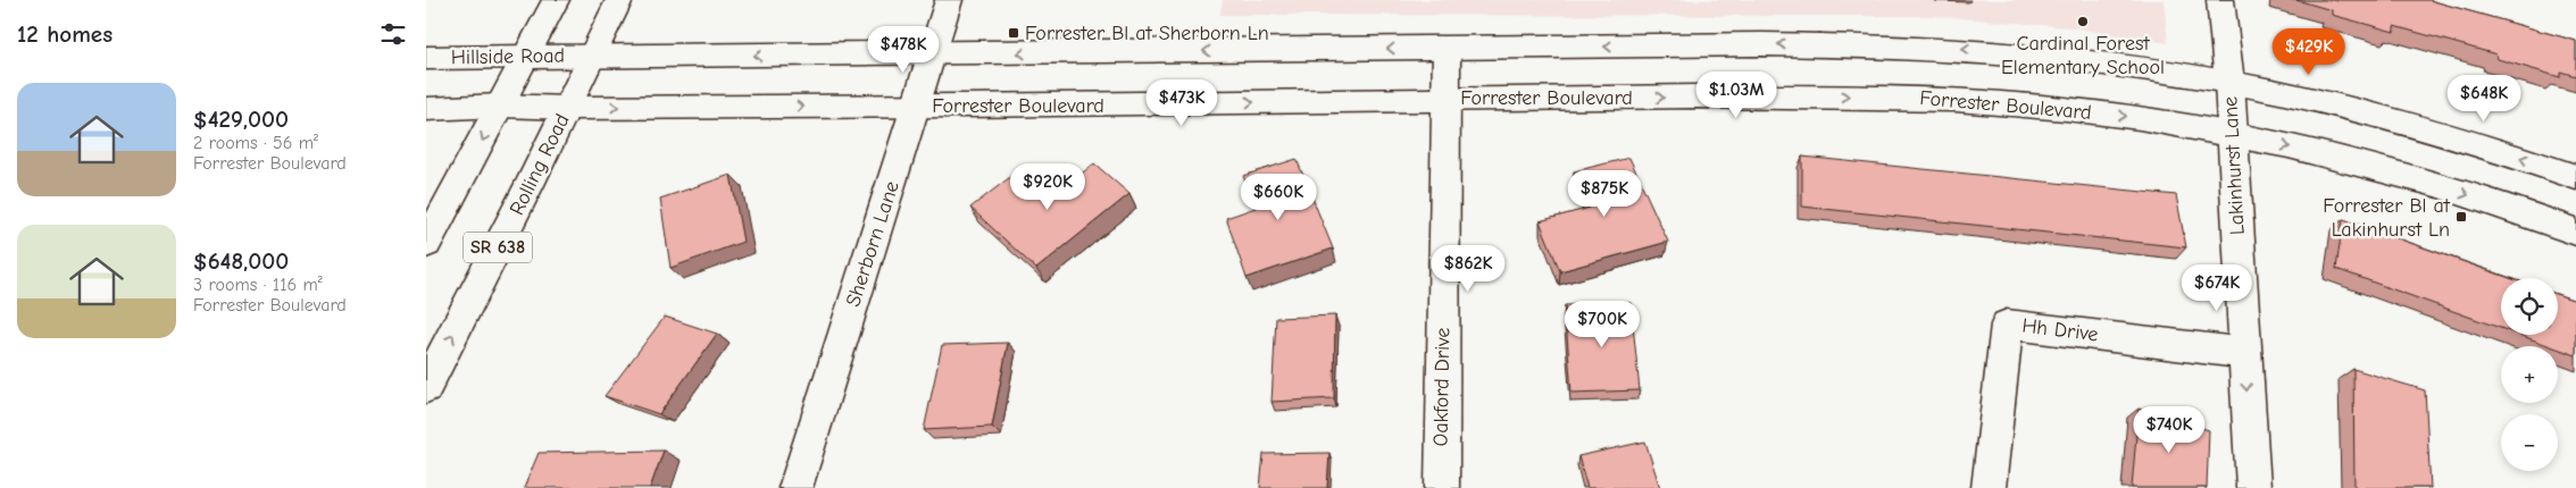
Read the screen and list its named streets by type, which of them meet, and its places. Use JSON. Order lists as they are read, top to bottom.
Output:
{
  "streets": {
    "street": [
      "Hillside Road",
      "Forrester Boulevard",
      "Rolling Road",
      "Lakinhurst Lane",
      "Sherborn Lane",
      "SR 638",
      "Hh Drive",
      "Oakford Drive"
    ]
  },
  "crossings": [
    ["Hillside Road", "Rolling Road"],
    ["Hillside Road", "SR 638"],
    ["Forrester Boulevard", "Rolling Road"],
    ["Forrester Boulevard", "Lakinhurst Lane"],
    ["Forrester Boulevard", "Sherborn Lane"],
    ["Forrester Boulevard", "SR 638"],
    ["Forrester Boulevard", "Oakford Drive"],
    ["Lakinhurst Lane", "Hh Drive"]
  ],
  "places": {
    "other": ["Cardinal Forest Elementary School"],
    "transit": ["Forrester Bl at Sherborn Ln", "Forrester Bl at Lakinhurst Ln"]
  },
  "page": {
    "heading": "12 homes",
    "price": [
      "$478K",
      "$429K",
      "$1.03M",
      "$648K",
      "$473K",
      "$920K",
      "$875K",
      "$660K",
      "$862K",
      "$674K",
      "$700K",
      "$740K"
    ],
    "list": [
      {
        "name": "$429,000",
        "note": "2 rooms · 56 m² · Forrester Boulevard"
      },
      {
        "name": "$648,000",
        "note": "3 rooms · 116 m² · Forrester Boulevard"
      }
    ],
    "map_buttons": ["+", "−"]
  }
}
